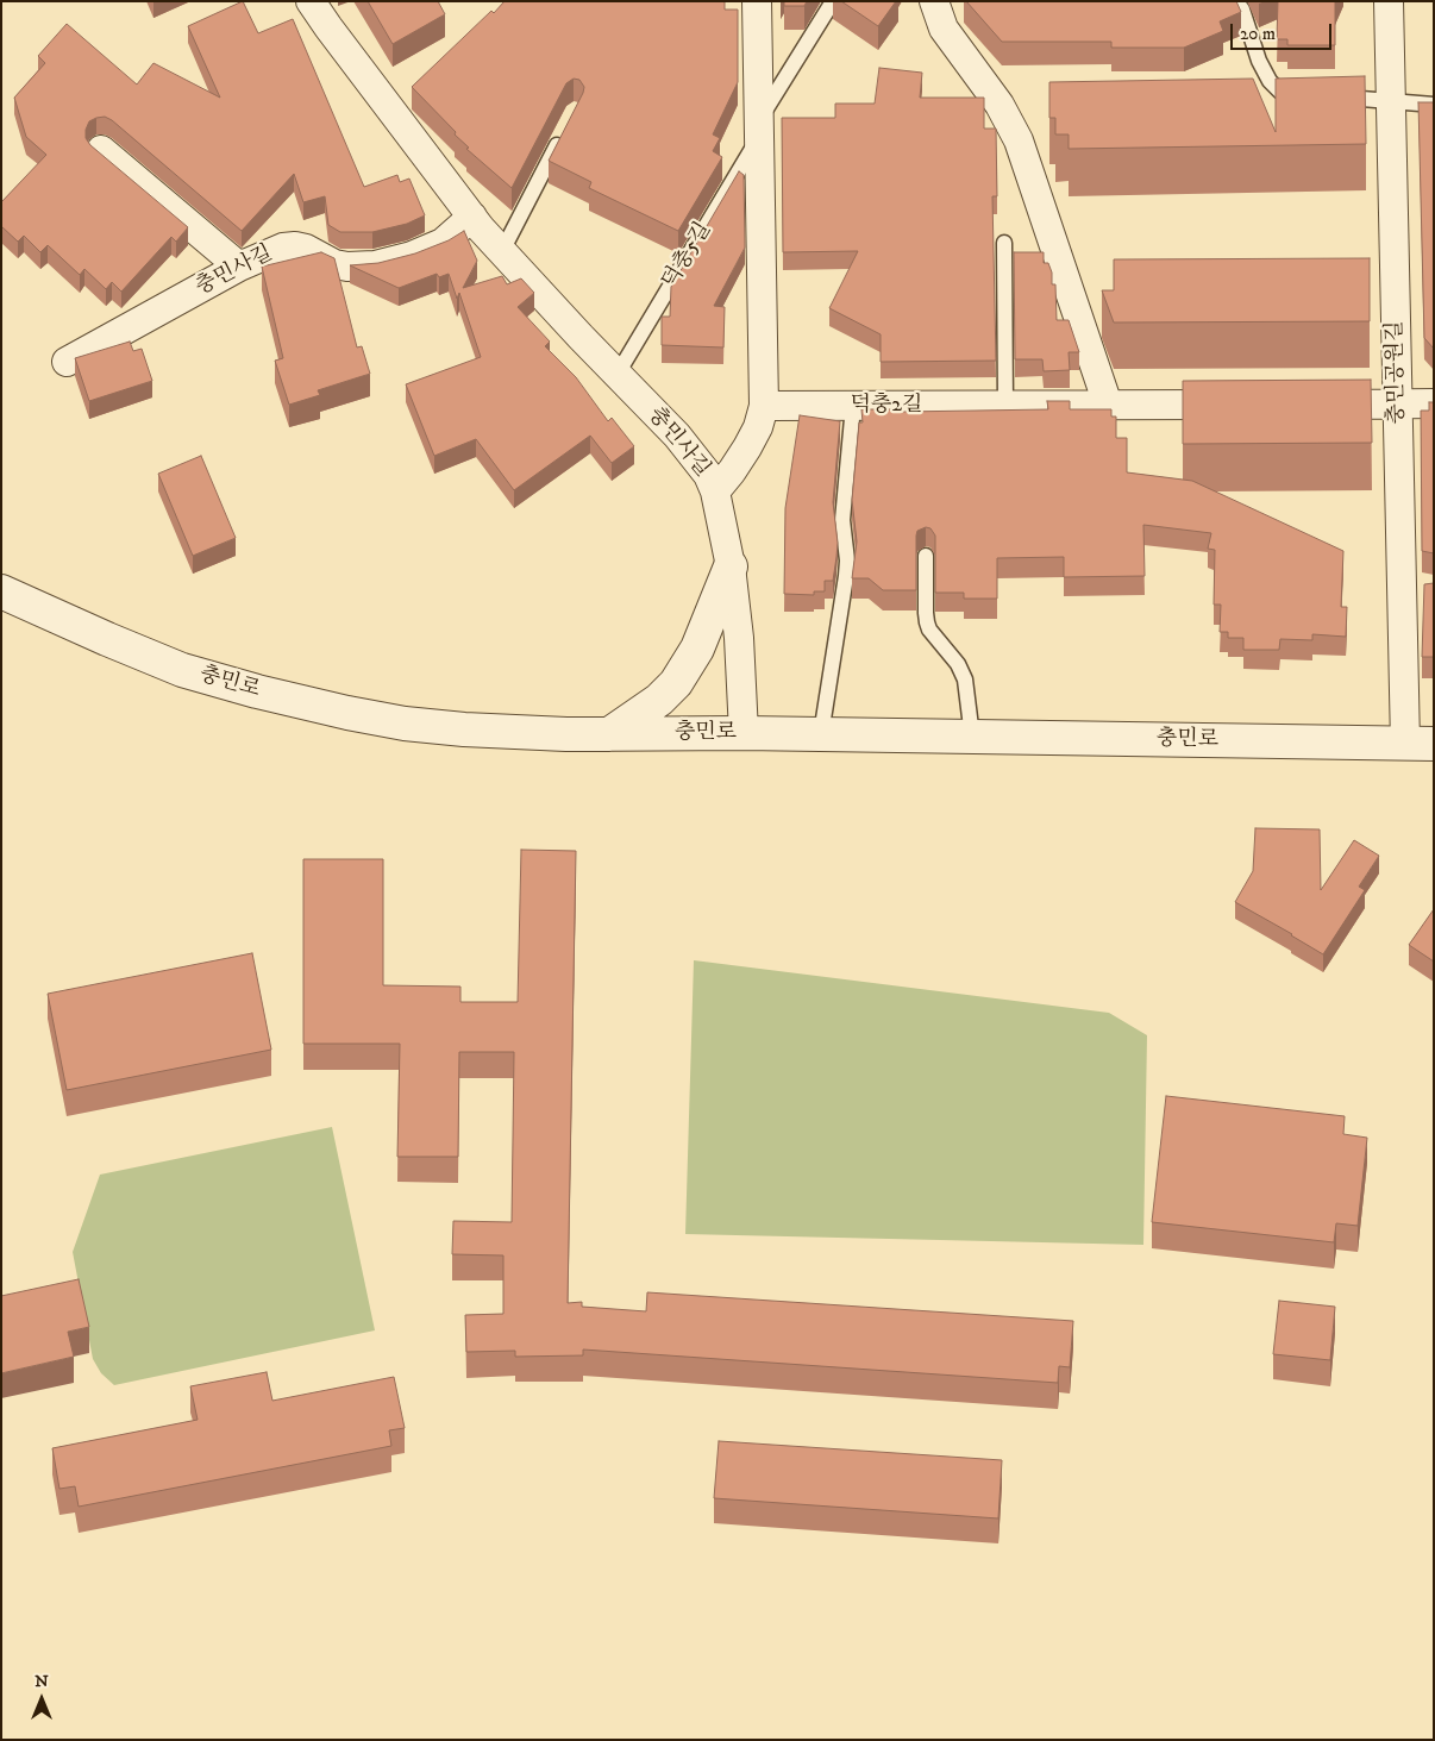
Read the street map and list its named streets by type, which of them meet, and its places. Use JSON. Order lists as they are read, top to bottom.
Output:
{
  "streets": {
    "street": [
      "충민사길",
      "충민공원길",
      "덕충2길",
      "충민로"
    ],
    "lane": ["덕충5길"]
  },
  "crossings": [
    ["덕충5길", "충민사길"],
    ["충민사길", "충민로"],
    ["충민공원길", "충민로"]
  ],
  "scale_bar": "20 m",
  "north": "top"
}
